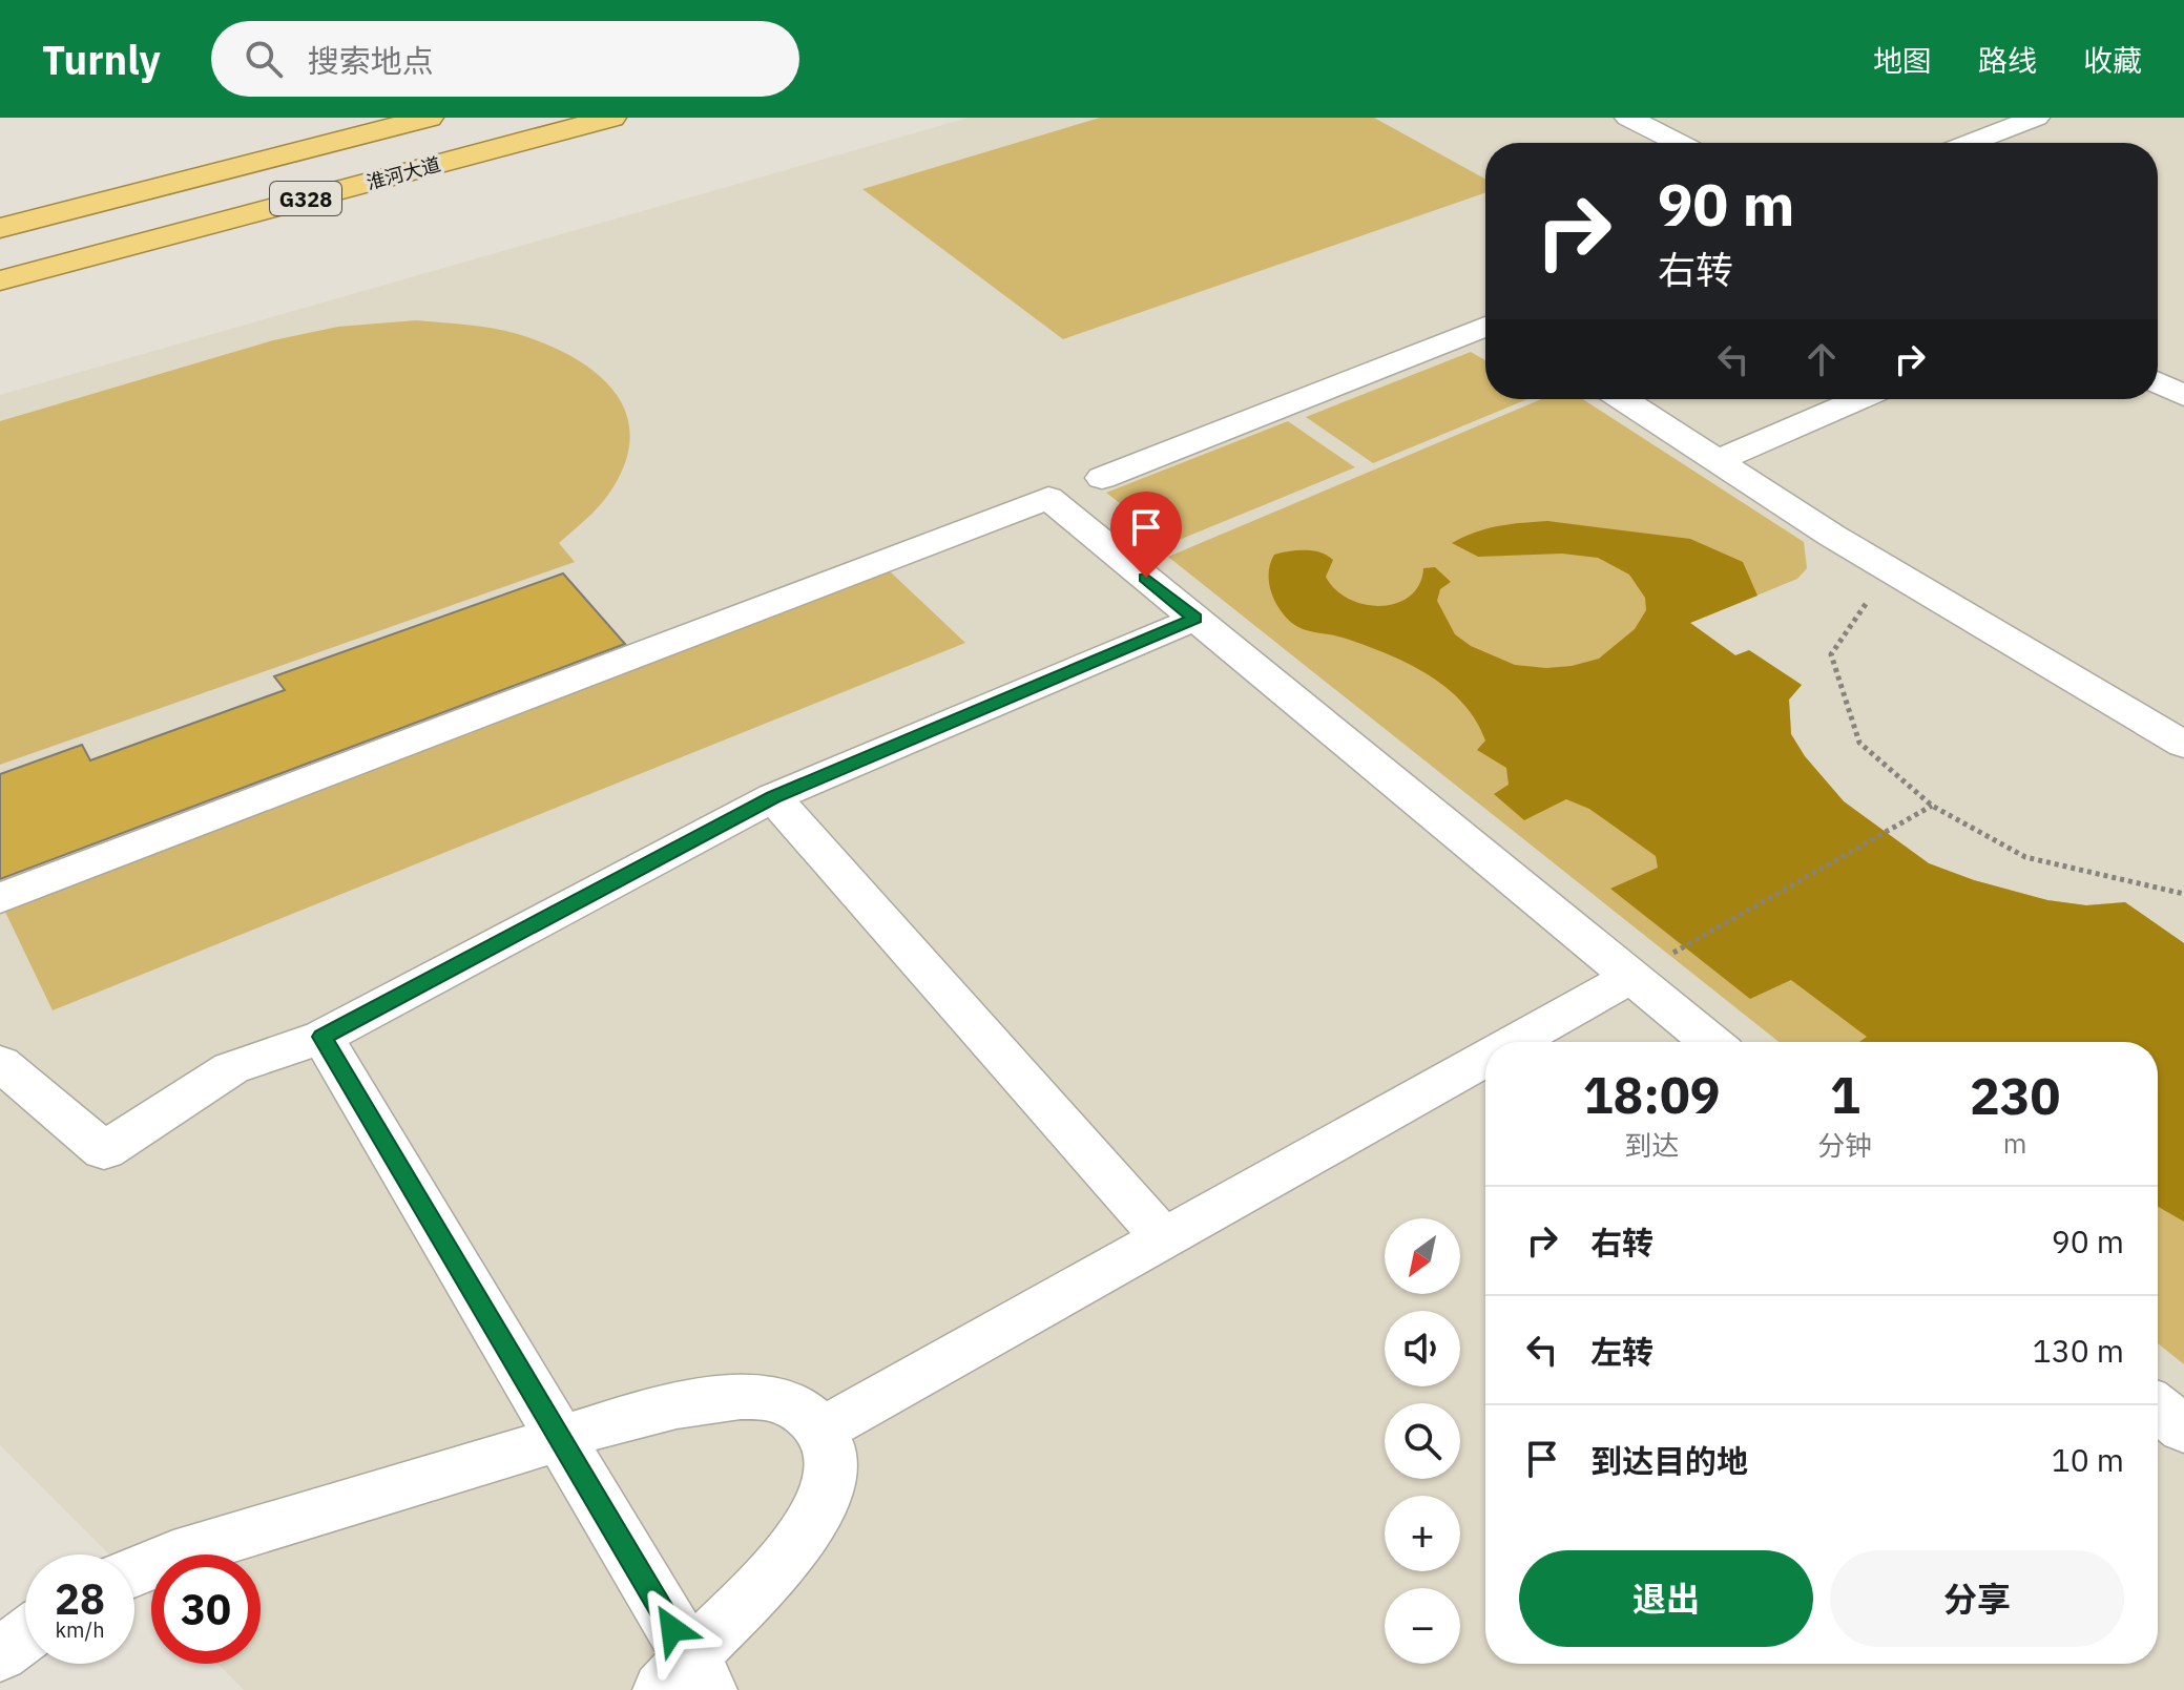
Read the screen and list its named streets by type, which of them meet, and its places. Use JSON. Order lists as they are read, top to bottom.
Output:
{
  "streets": {
    "highway": ["淮河大道", "G328"]
  },
  "north": "bottom left",
  "page": {
    "header": "Turnly",
    "search": "搜索地点",
    "nav": ["地图", "路线", "收藏"],
    "turn": ["90 m", "右转"],
    "eta": [
      "18:09",
      "到达",
      "1",
      "分钟",
      "230",
      "m"
    ],
    "list": [
      {
        "name": "右转",
        "value": "90 m"
      },
      {
        "name": "左转",
        "value": "130 m"
      },
      {
        "name": "到达目的地",
        "value": "10 m"
      }
    ],
    "map_buttons": ["+", "−"],
    "buttons": ["退出", "分享"],
    "speed": "28 km/h",
    "limit": "30"
  }
}
